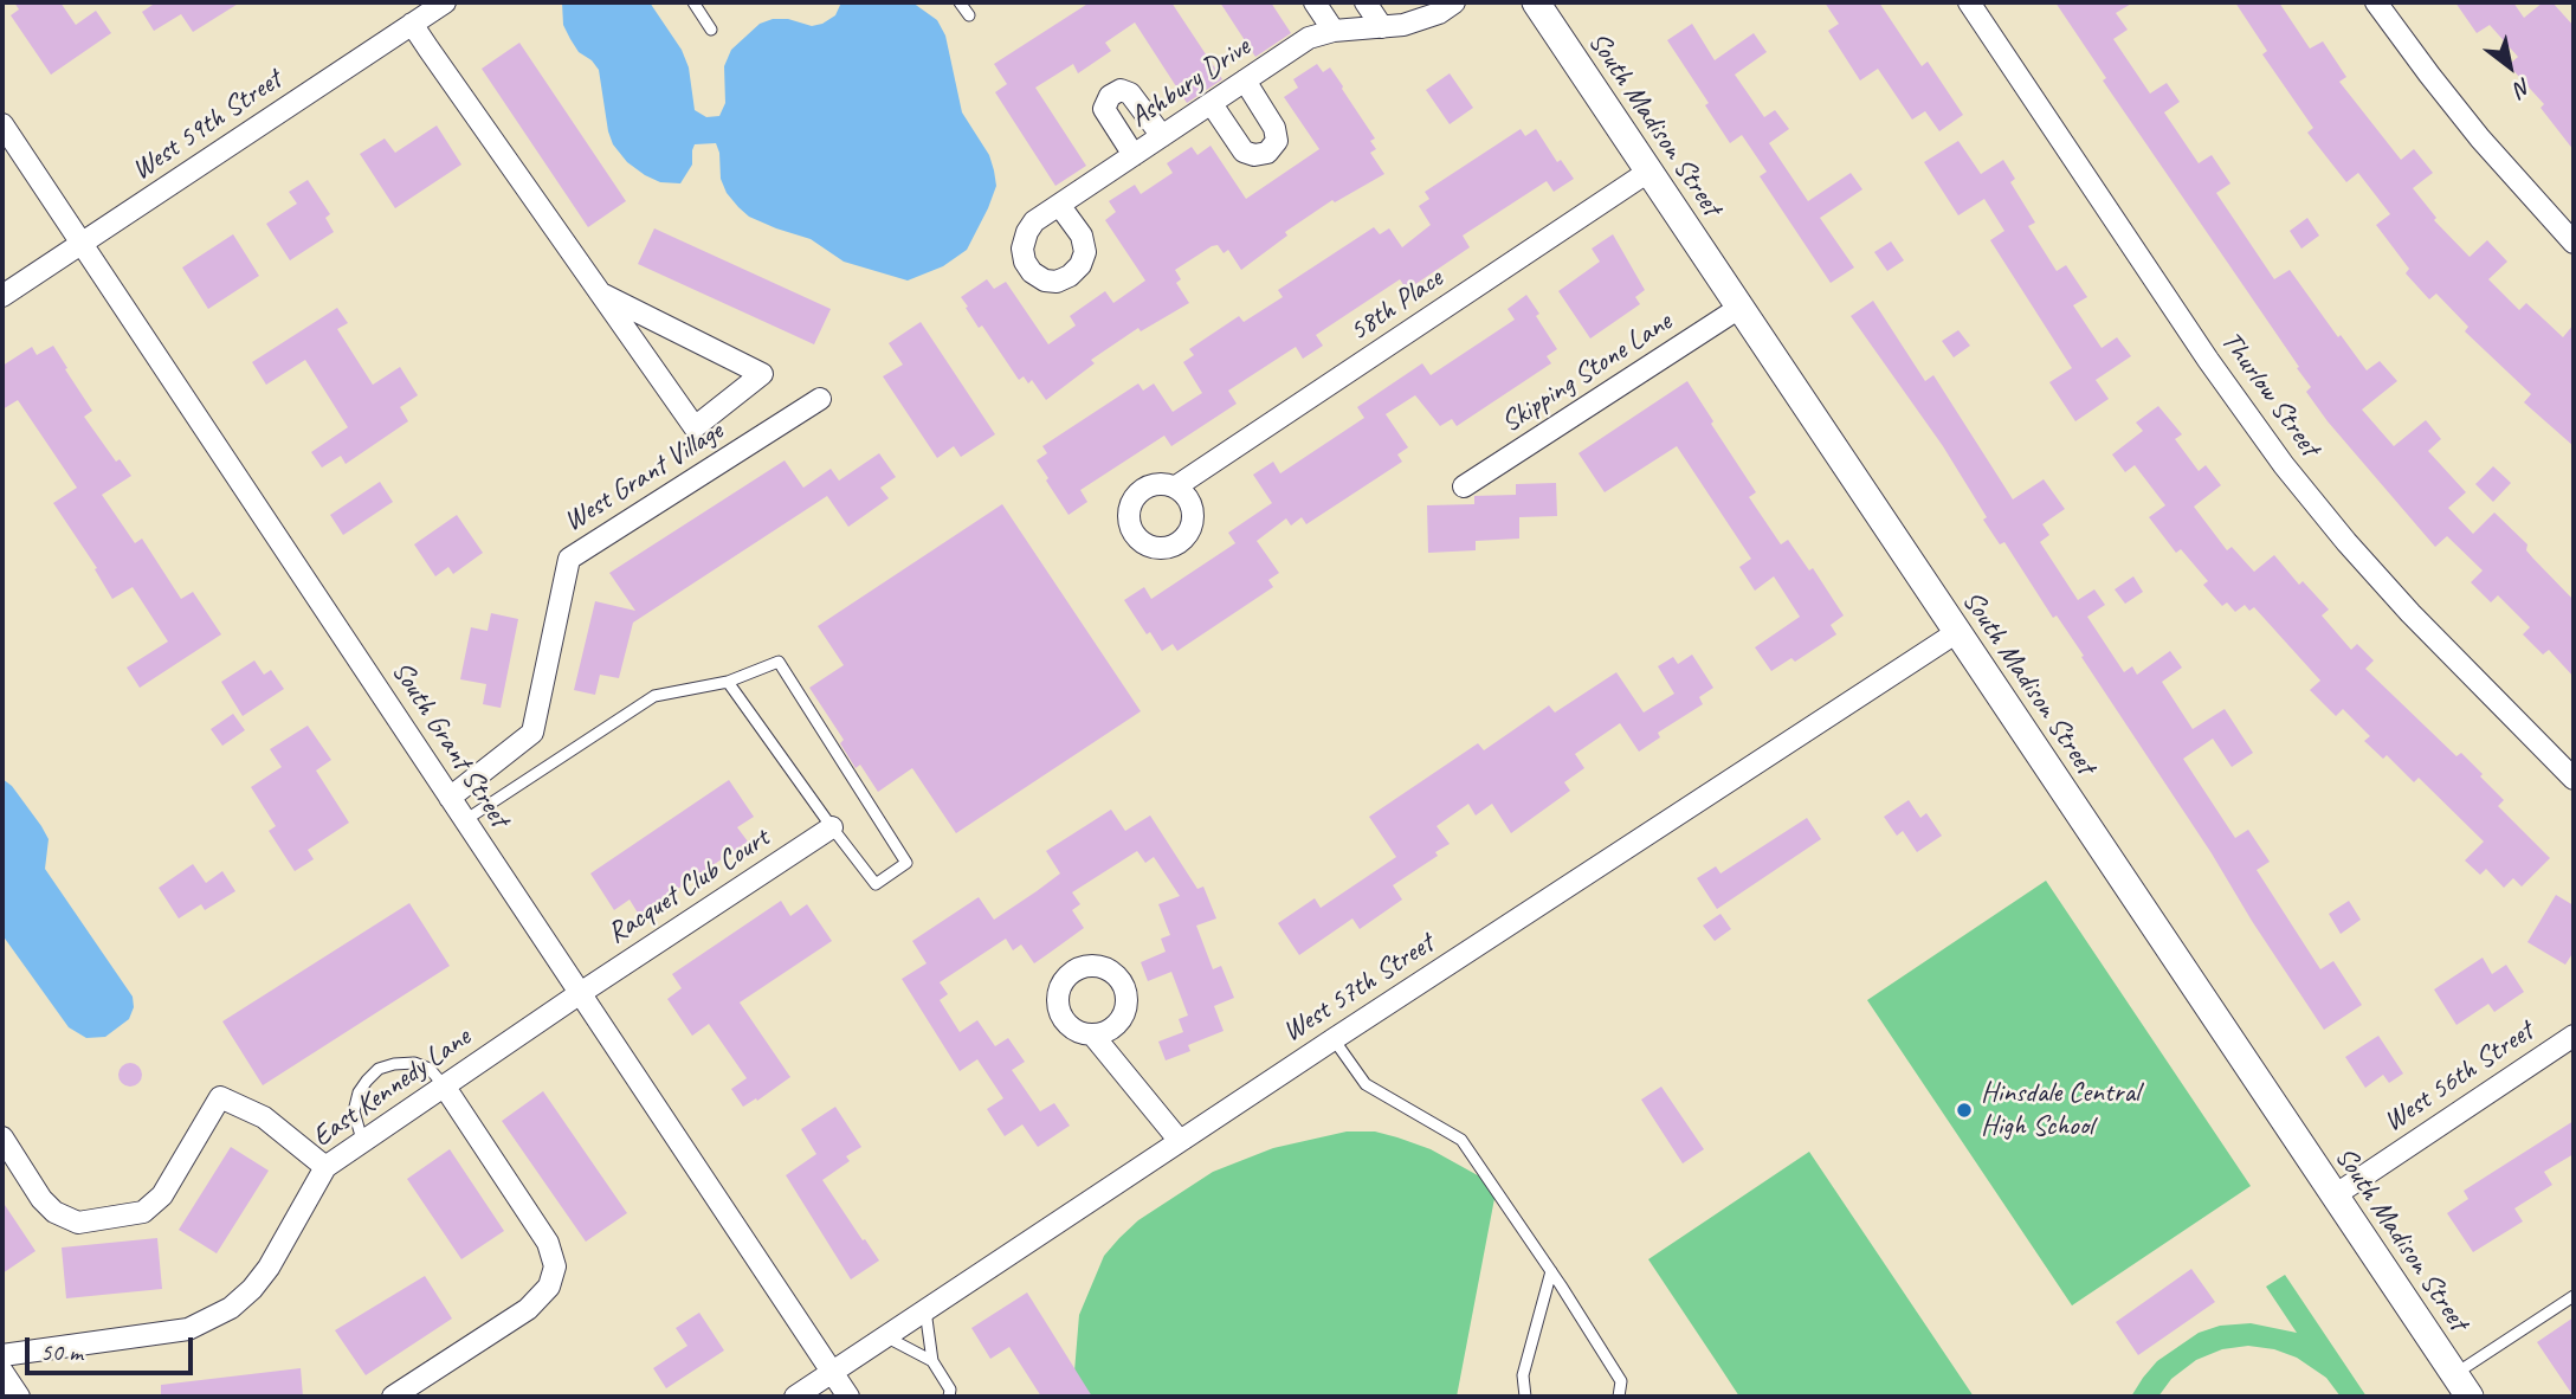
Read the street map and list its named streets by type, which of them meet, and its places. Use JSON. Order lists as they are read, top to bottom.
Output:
{
  "streets": {
    "street": [
      "Ashbury Drive",
      "South Madison Street",
      "West 59th Street",
      "58th Place",
      "Skipping Stone Lane",
      "Thurlow Street",
      "West Grant Village",
      "South Grant Street",
      "Racquet Club Court",
      "West 57th Street",
      "West 56th Street",
      "East Kennedy Lane"
    ]
  },
  "crossings": [
    ["South Madison Street", "58th Place"],
    ["South Madison Street", "Skipping Stone Lane"],
    ["South Madison Street", "West 57th Street"],
    ["South Madison Street", "West 56th Street"],
    ["West 59th Street", "South Grant Street"],
    ["West Grant Village", "South Grant Street"],
    ["South Grant Street", "Racquet Club Court"],
    ["South Grant Street", "West 57th Street"],
    ["South Grant Street", "East Kennedy Lane"],
    ["Racquet Club Court", "East Kennedy Lane"]
  ],
  "places": ["Hinsdale Central High School"],
  "scale_bar": "50 m",
  "north": "bottom right"
}
